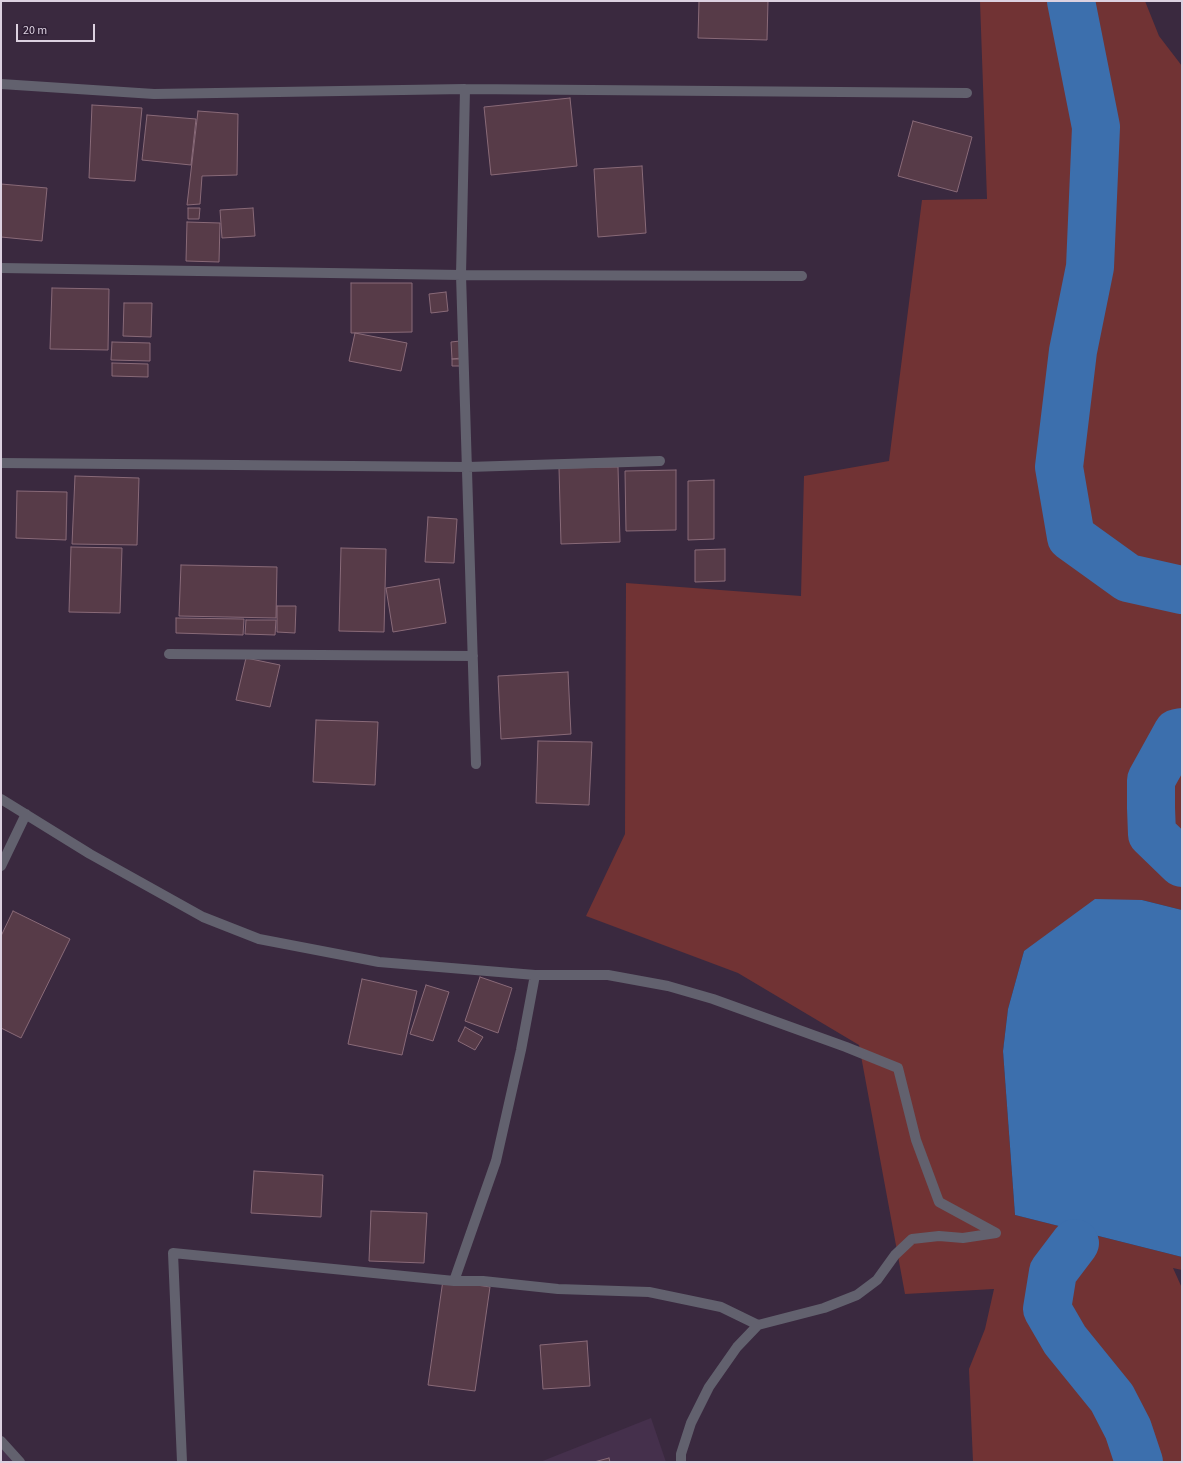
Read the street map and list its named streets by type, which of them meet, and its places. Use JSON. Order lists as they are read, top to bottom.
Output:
{
  "scale_bar": "20 m"
}
